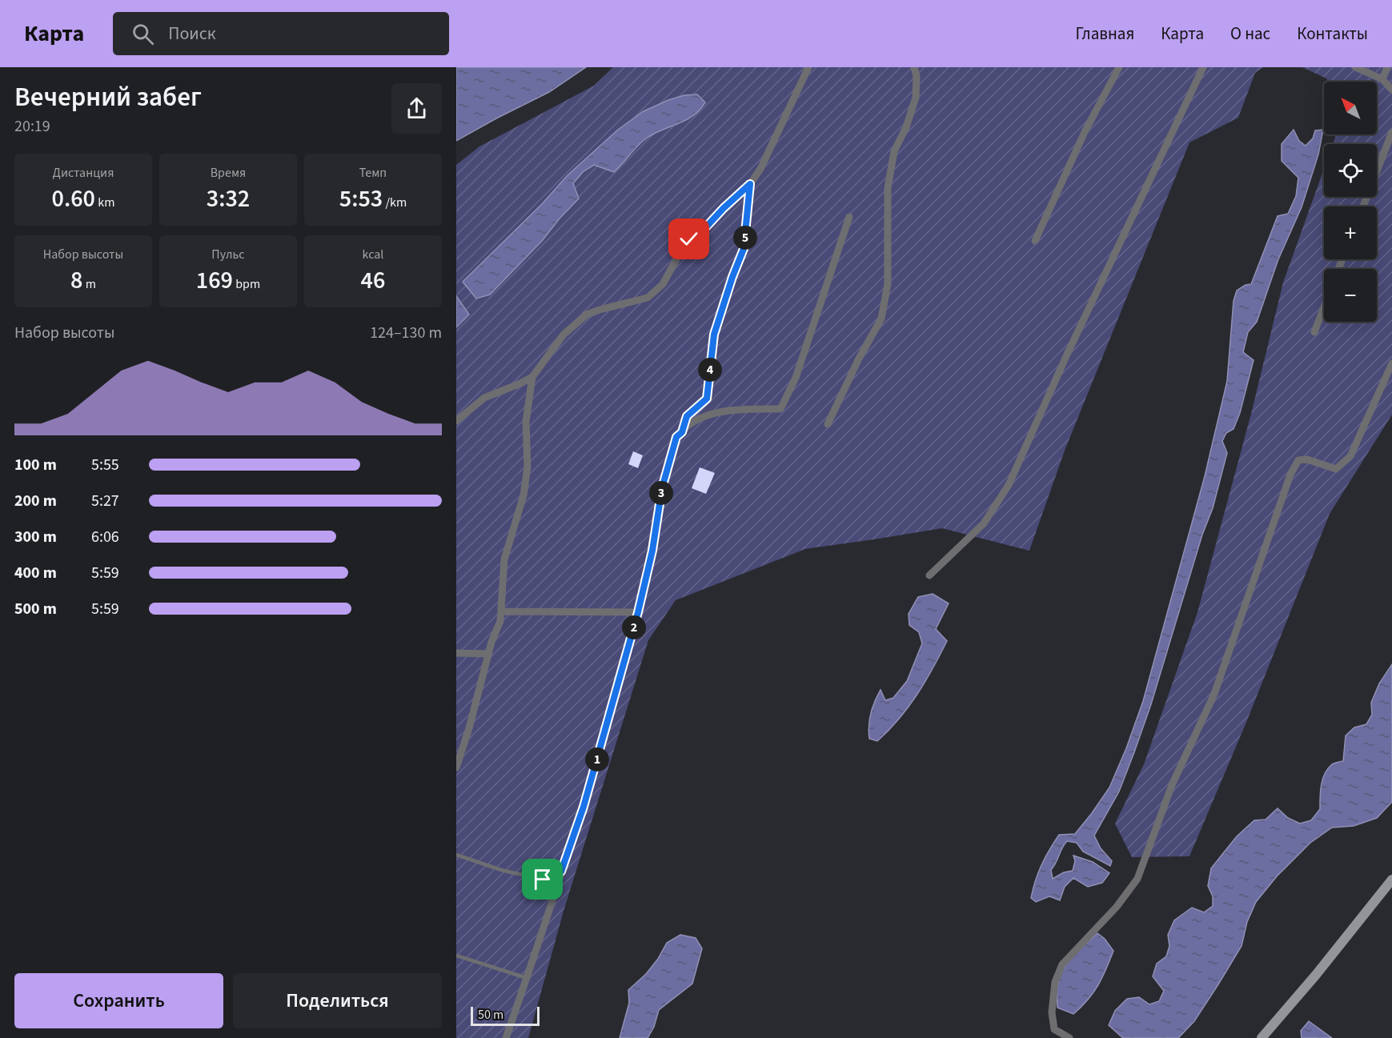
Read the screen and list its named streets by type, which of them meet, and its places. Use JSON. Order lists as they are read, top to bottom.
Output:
{
  "scale_bar": "50 m",
  "north": "top left",
  "page": {
    "header": "Карта",
    "search": "Поиск",
    "nav": [
      "Главная",
      "Карта",
      "О нас",
      "Контакты"
    ],
    "heading": ["Вечерний забег", "20:19"],
    "map_buttons": ["+", "−"],
    "stats": [
      ["Дистанция", "0.60 km"],
      ["Время", "3:32"],
      ["Темп", "5:53 /km"],
      ["Набор высоты", "8 m"],
      ["Пульс", "169 bpm"],
      ["kcal", "46"]
    ],
    "pins": [
      "5",
      "4",
      "3",
      "2",
      "1"
    ],
    "chart": ["Набор высоты", "124–130 m"],
    "list": [
      {
        "name": "100 m",
        "note": "5:55"
      },
      {
        "name": "200 m",
        "note": "5:27"
      },
      {
        "name": "300 m",
        "note": "6:06"
      },
      {
        "name": "400 m",
        "note": "5:59"
      },
      {
        "name": "500 m",
        "note": "5:59"
      }
    ],
    "buttons": ["Сохранить", "Поделиться"],
    "scale": "50 m"
  }
}
